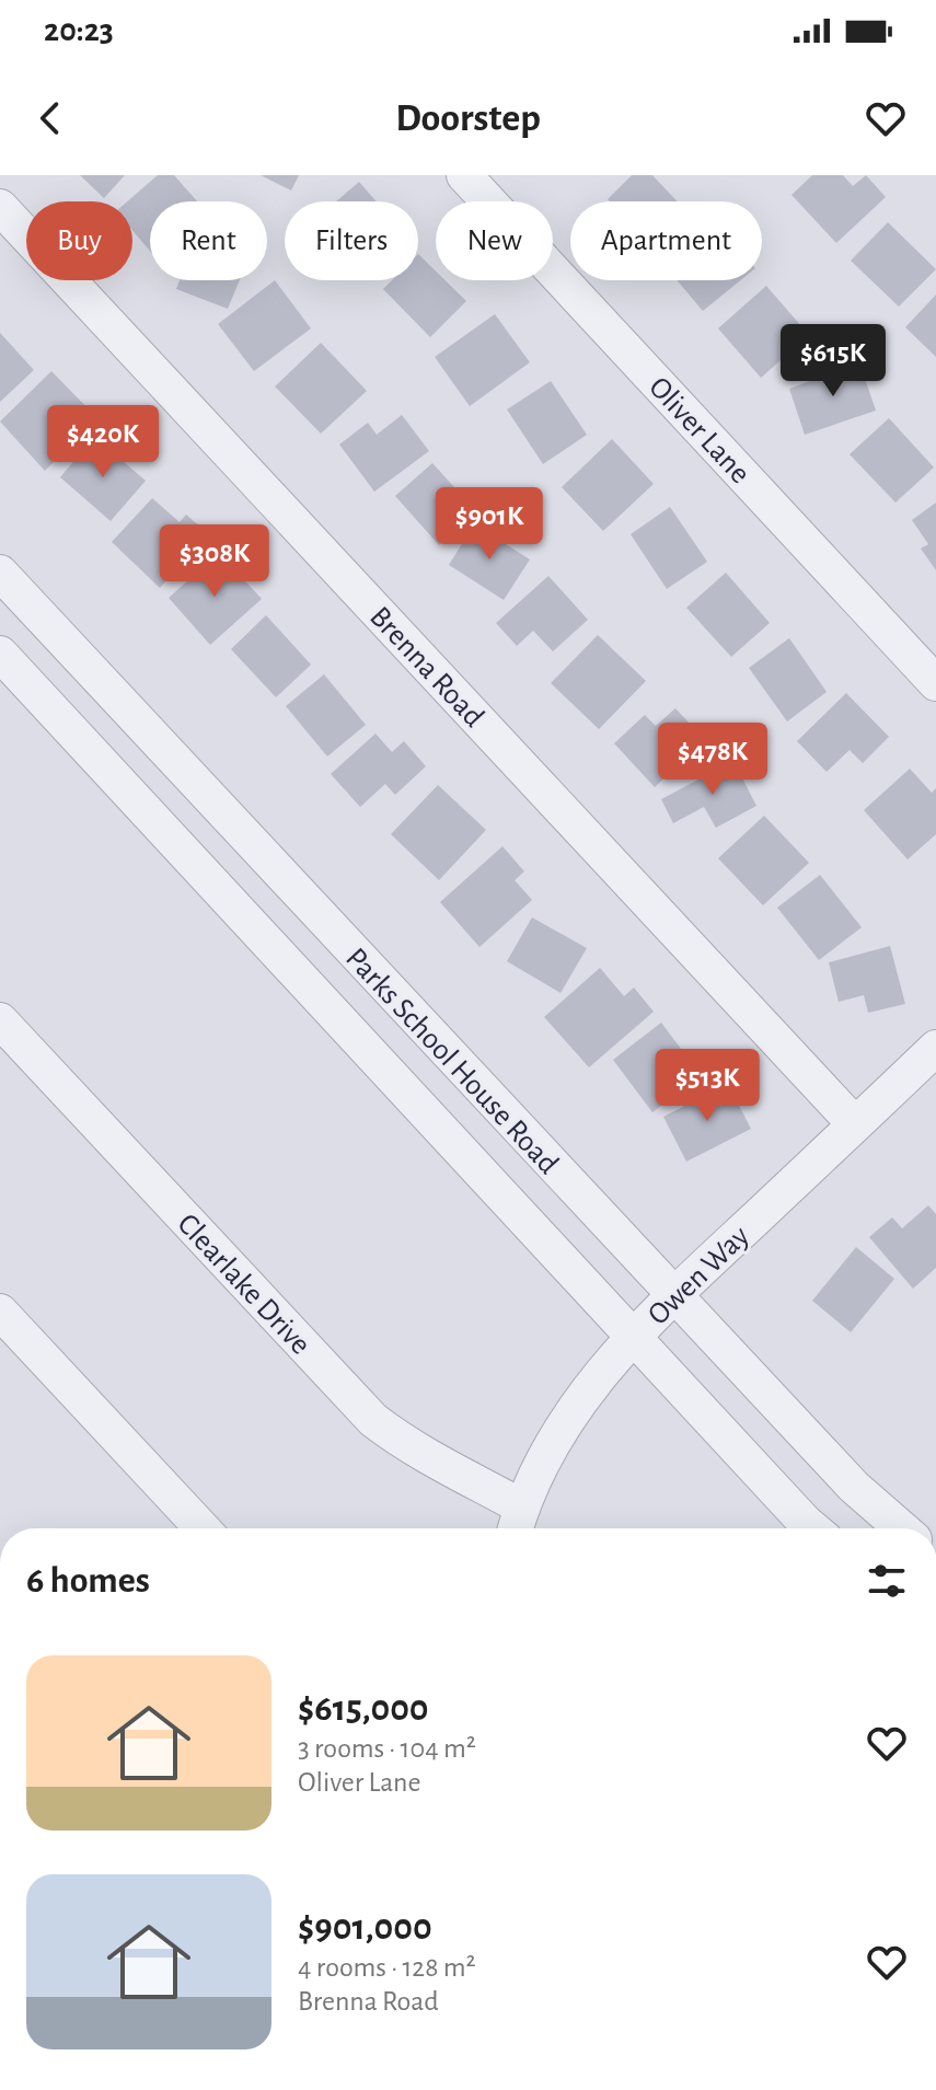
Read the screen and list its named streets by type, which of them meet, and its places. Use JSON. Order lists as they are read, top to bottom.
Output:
{
  "streets": {
    "street": [
      "Oliver Lane",
      "Brenna Road",
      "Parks School House Road",
      "Owen Way",
      "Clearlake Drive"
    ]
  },
  "crossings": [
    ["Brenna Road", "Owen Way"],
    ["Parks School House Road", "Owen Way"],
    ["Owen Way", "Clearlake Drive"]
  ],
  "page": {
    "status": "20:23",
    "header": "Doorstep",
    "chip": [
      "Buy",
      "Rent",
      "Filters",
      "New",
      "Apartment"
    ],
    "price": [
      "$615K",
      "$420K",
      "$901K",
      "$308K",
      "$478K",
      "$513K"
    ],
    "heading": "6 homes",
    "list": [
      {
        "name": "$615,000",
        "note": "3 rooms · 104 m² · Oliver Lane"
      },
      {
        "name": "$901,000",
        "note": "4 rooms · 128 m² · Brenna Road"
      }
    ]
  }
}
